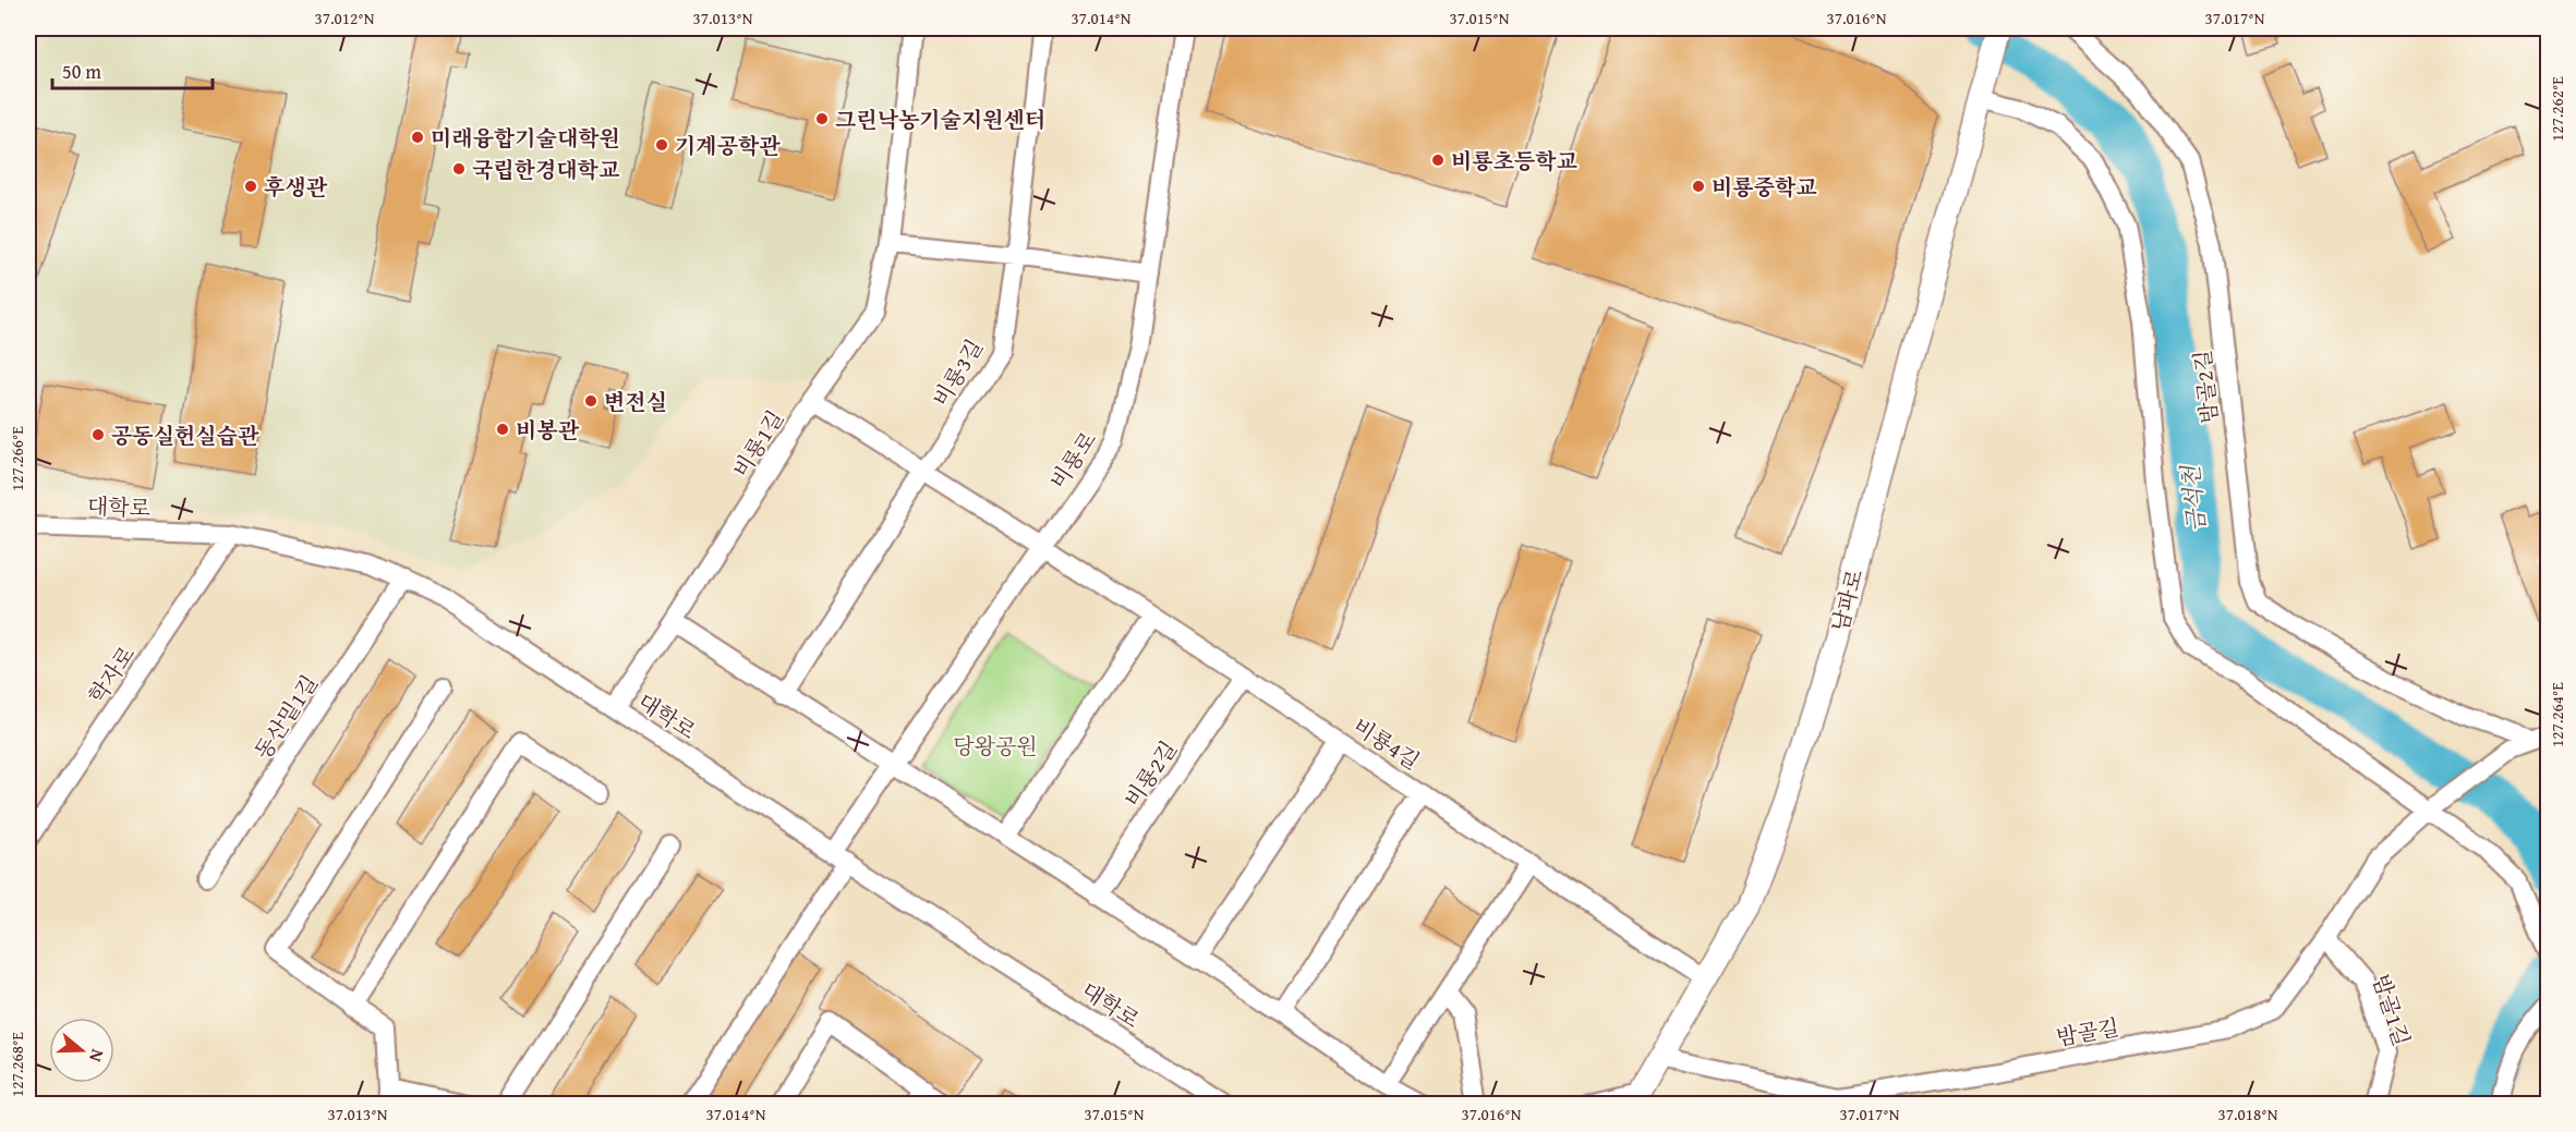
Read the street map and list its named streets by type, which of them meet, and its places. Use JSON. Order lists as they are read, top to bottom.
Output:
{
  "streets": {
    "street": [
      "비룡3길",
      "밤골2길",
      "비룡1길",
      "비룡로",
      "대학로",
      "남파로",
      "학자로",
      "동산밑1길",
      "비룡4길",
      "비룡2길",
      "밤골1길",
      "밤골길"
    ]
  },
  "crossings": [
    ["비룡3길", "비룡4길"],
    ["밤골2길", "밤골길"],
    ["비룡1길", "대학로"],
    ["비룡1길", "비룡4길"],
    ["비룡로", "대학로"],
    ["비룡로", "비룡4길"],
    ["대학로", "학자로"],
    ["대학로", "동산밑1길"],
    ["남파로", "비룡4길"],
    ["남파로", "밤골길"],
    ["비룡4길", "비룡2길"],
    ["밤골1길", "밤골길"]
  ],
  "water": ["금석천"],
  "parks": ["당왕공원"],
  "places": [
    "그린낙농기술지원센터",
    "미래융합기술대학원",
    "기계공학관",
    "비룡초등학교",
    "국립한경대학교",
    "후생관",
    "비룡중학교",
    "변전실",
    "비봉관",
    "공동실헌실습관"
  ],
  "scale_bar": "50 m",
  "north": "right",
  "coordinates": [
    "37.012°N",
    "37.013°N",
    "37.014°N",
    "37.015°N",
    "37.016°N",
    "37.017°N",
    "127.262°E",
    "127.266°E",
    "127.264°E",
    "127.268°E",
    "37.018°N"
  ]
}
